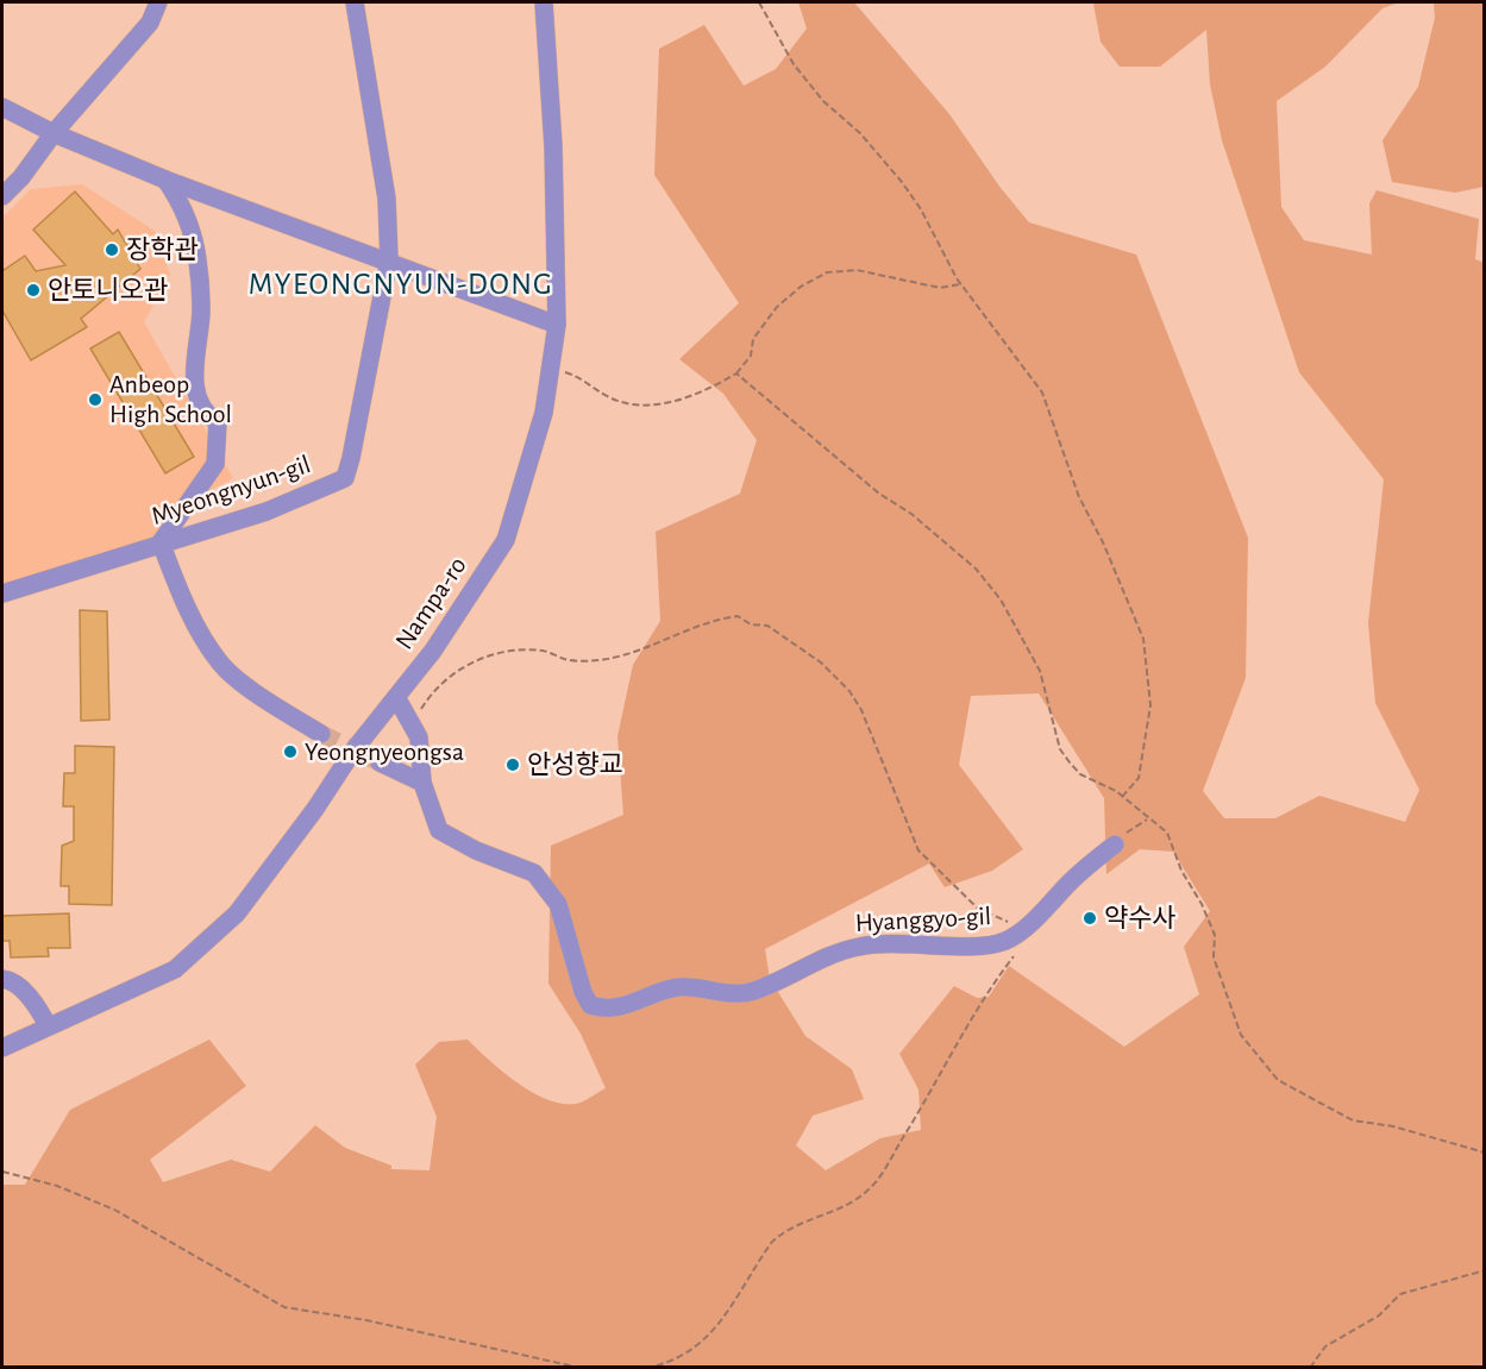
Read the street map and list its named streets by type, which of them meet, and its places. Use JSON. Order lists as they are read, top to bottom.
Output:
{
  "streets": {
    "street": ["Myeongnyun-gil", "Nampa-ro", "Hyanggyo-gil"]
  },
  "districts": ["MYEONGNYUN-DONG"],
  "places": [
    "장학관",
    "안토니오관",
    "Anbeop High School",
    "Yeongnyeongsa",
    "안성향교",
    "약수사"
  ]
}
